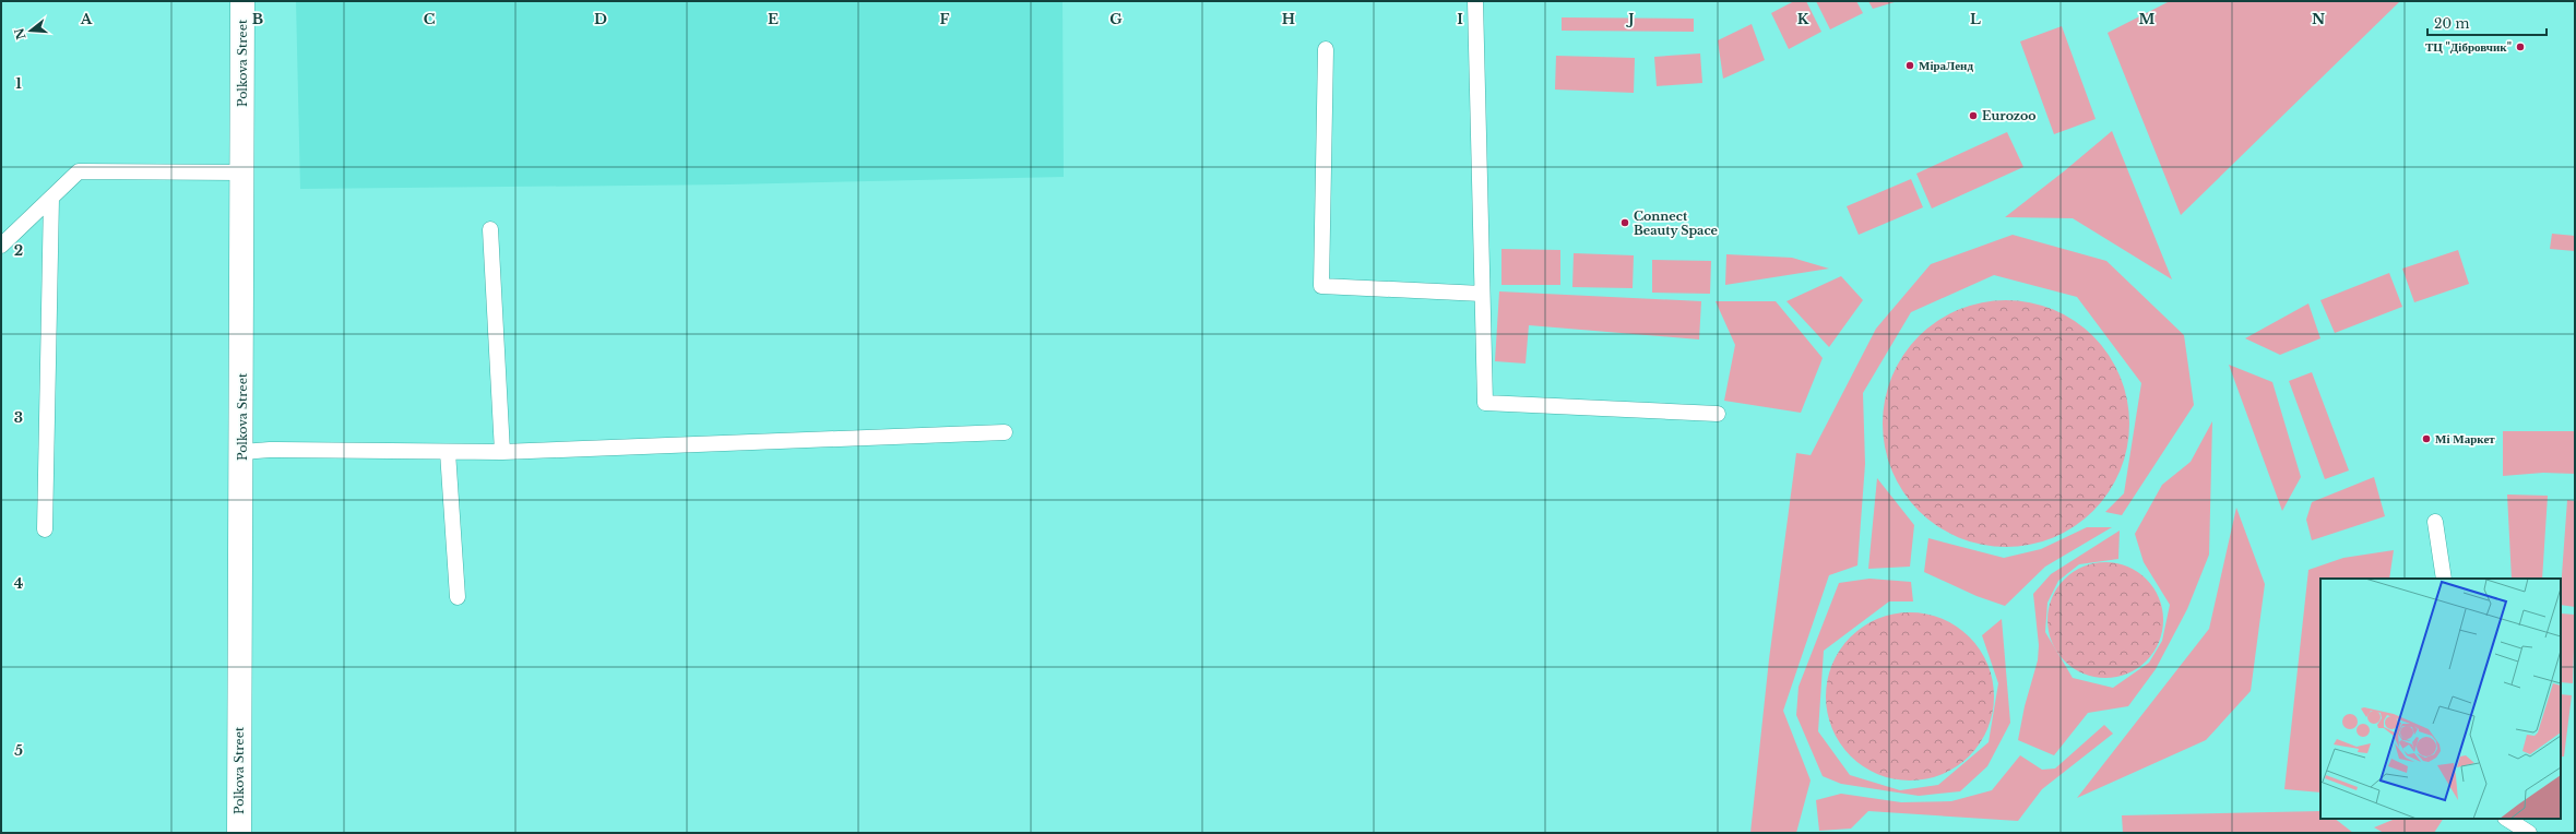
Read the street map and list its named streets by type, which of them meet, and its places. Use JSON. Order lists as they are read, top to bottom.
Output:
{
  "streets": {
    "street": ["Polkova Street"]
  },
  "places": [
    "ТЦ \"Дібровчик\"",
    "МіраЛенд",
    "Eurozoo",
    "Connect Beauty Space",
    "Мі Маркет"
  ],
  "scale_bar": "20 m",
  "north": "left",
  "grid": {
    "columns": [
      "A",
      "B",
      "C",
      "D",
      "E",
      "F",
      "G",
      "H",
      "I",
      "J",
      "K",
      "L",
      "M",
      "N"
    ],
    "rows": [
      "1",
      "2",
      "3",
      "4",
      "5"
    ]
  }
}
